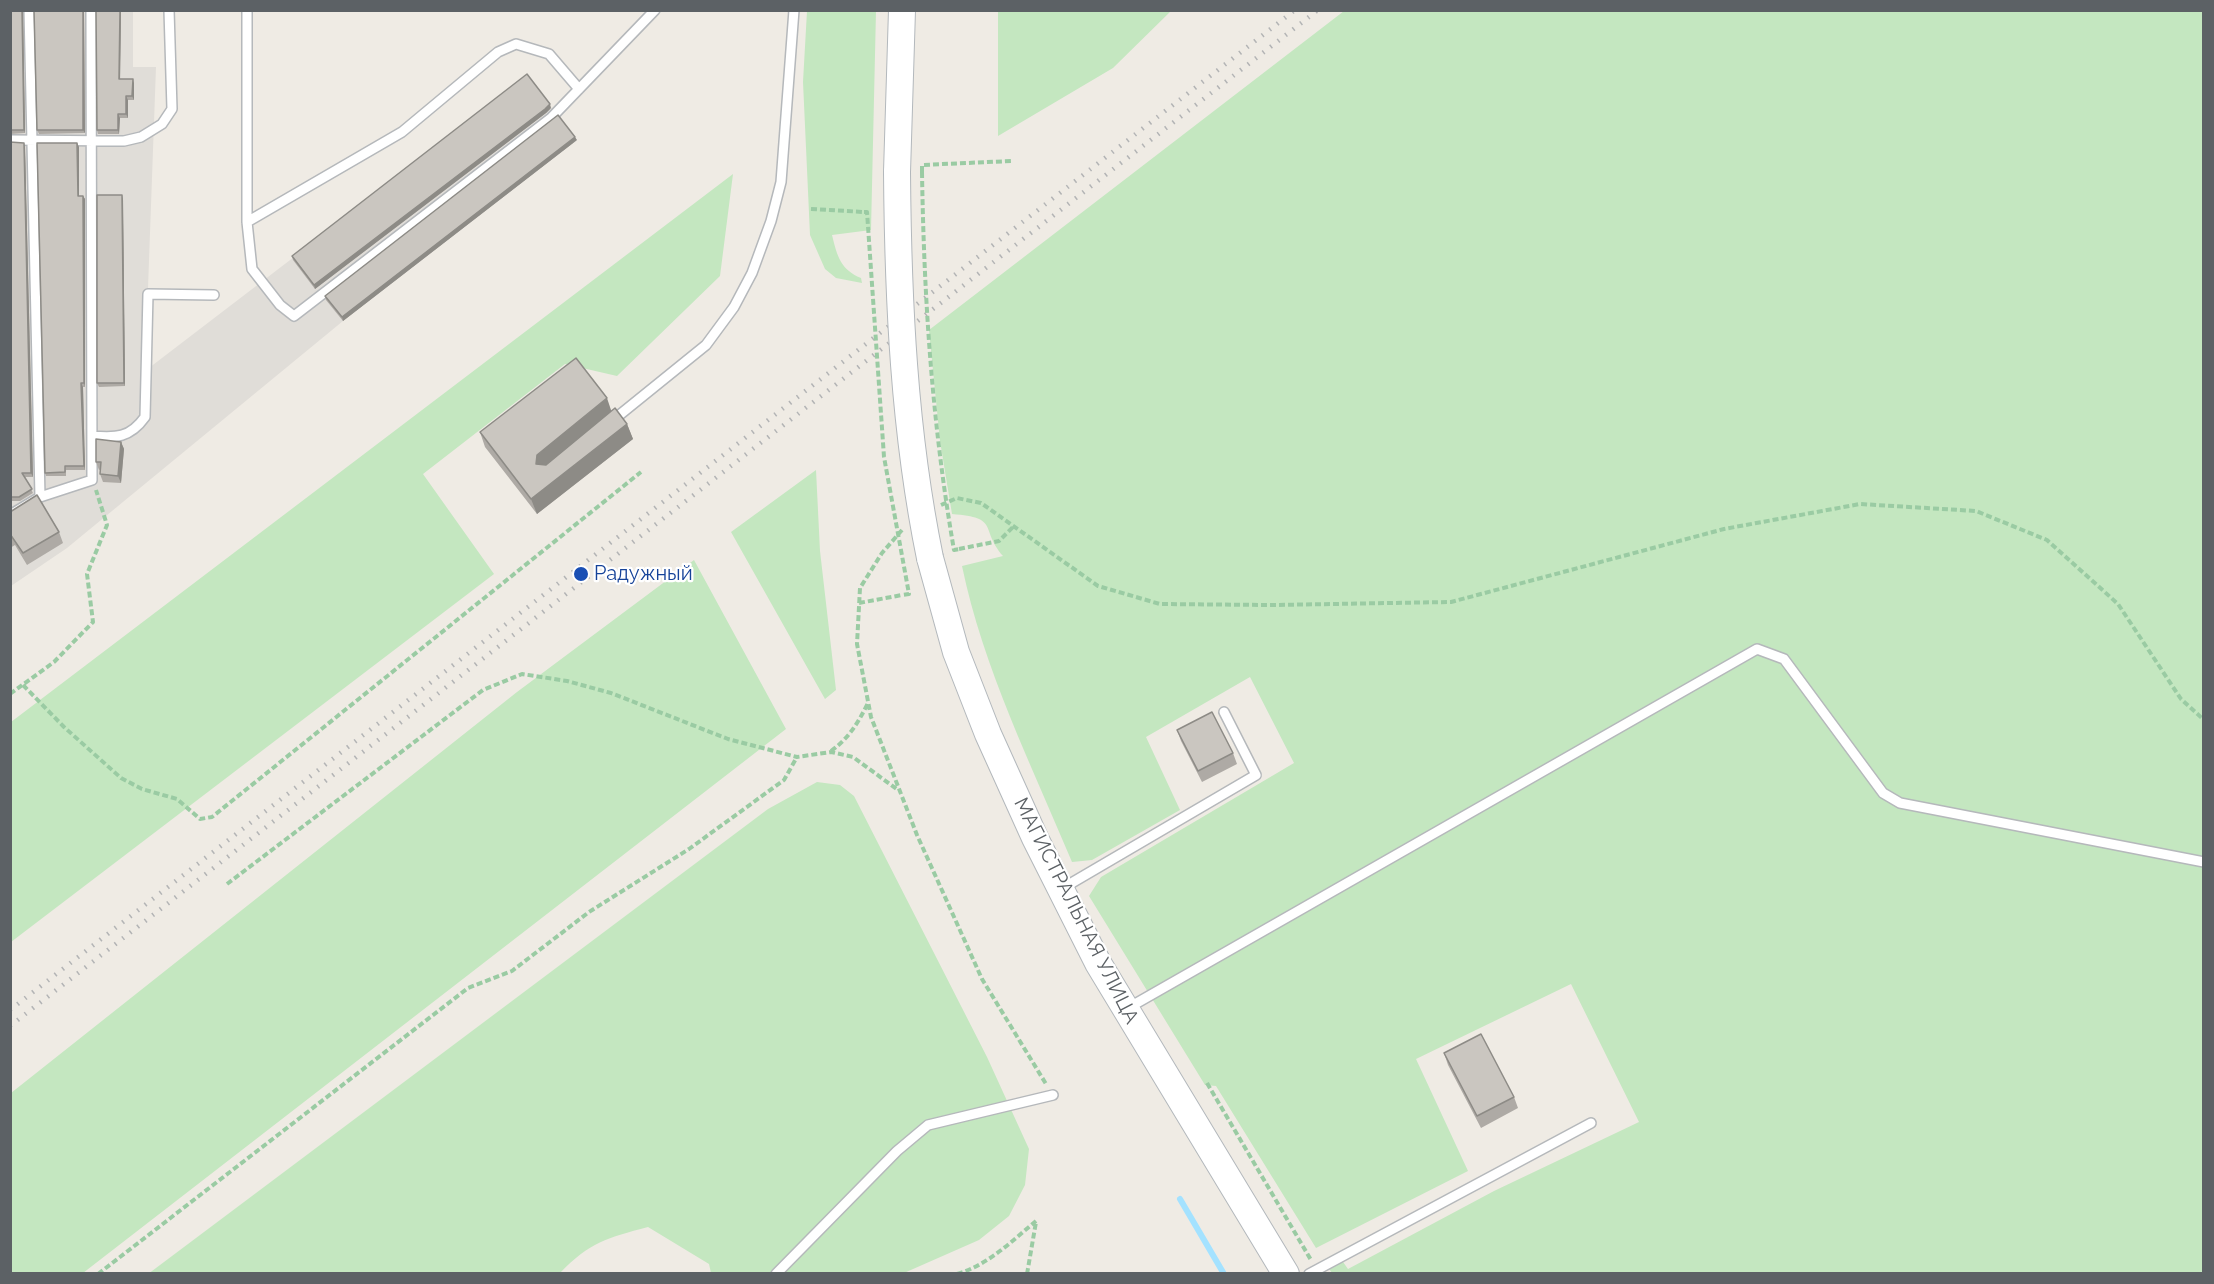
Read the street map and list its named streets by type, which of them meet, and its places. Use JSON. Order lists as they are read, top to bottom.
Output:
{
  "streets": {
    "main road": ["МАГИСТРАЛЬНАЯ УЛИЦА"]
  },
  "places": ["Радужный"]
}
